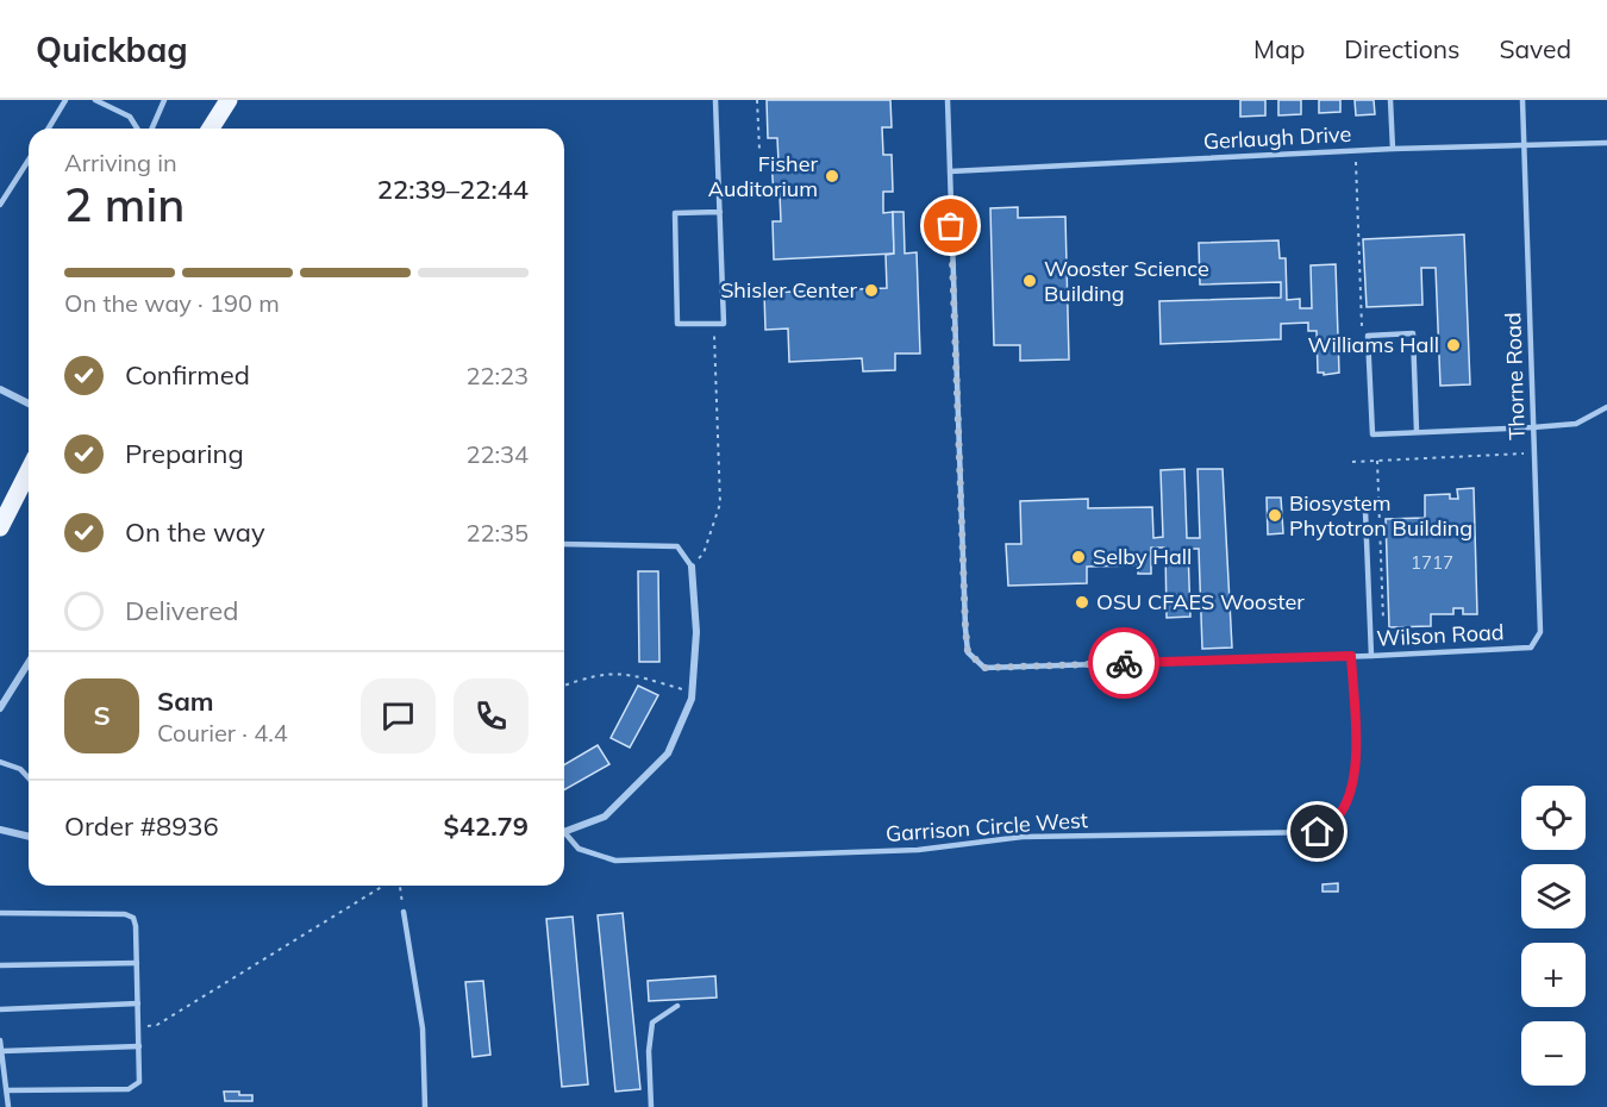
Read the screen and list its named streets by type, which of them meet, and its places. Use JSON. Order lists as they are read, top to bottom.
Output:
{
  "streets": {
    "lane": [
      "Gerlaugh Drive",
      "Thorne Road",
      "Wilson Road",
      "Garrison Circle West"
    ]
  },
  "crossings": [
    ["Gerlaugh Drive", "Thorne Road"],
    ["Gerlaugh Drive", "Wilson Road"],
    ["Thorne Road", "Wilson Road"],
    ["Wilson Road", "Garrison Circle West"]
  ],
  "places": [
    "Fisher Auditorium",
    "Wooster Science Building",
    "Shisler Center",
    "Williams Hall",
    "Biosystem Phytotron Building",
    "Selby Hall",
    "OSU CFAES Wooster"
  ],
  "house_numbers": ["1717"],
  "page": {
    "header": "Quickbag",
    "nav": ["Map", "Directions", "Saved"],
    "heading": ["2 min", "Arriving in", "22:39–22:44"],
    "panel": [
      "Sam",
      "Courier · 4.4",
      "Order #8936",
      "$42.79"
    ],
    "bar": "On the way · 190 m",
    "list": [
      ["Confirmed", "22:23"],
      ["Preparing", "22:34"],
      ["On the way", "22:35"],
      "Delivered"
    ],
    "round": "S",
    "map_buttons": ["+", "−"]
  }
}
